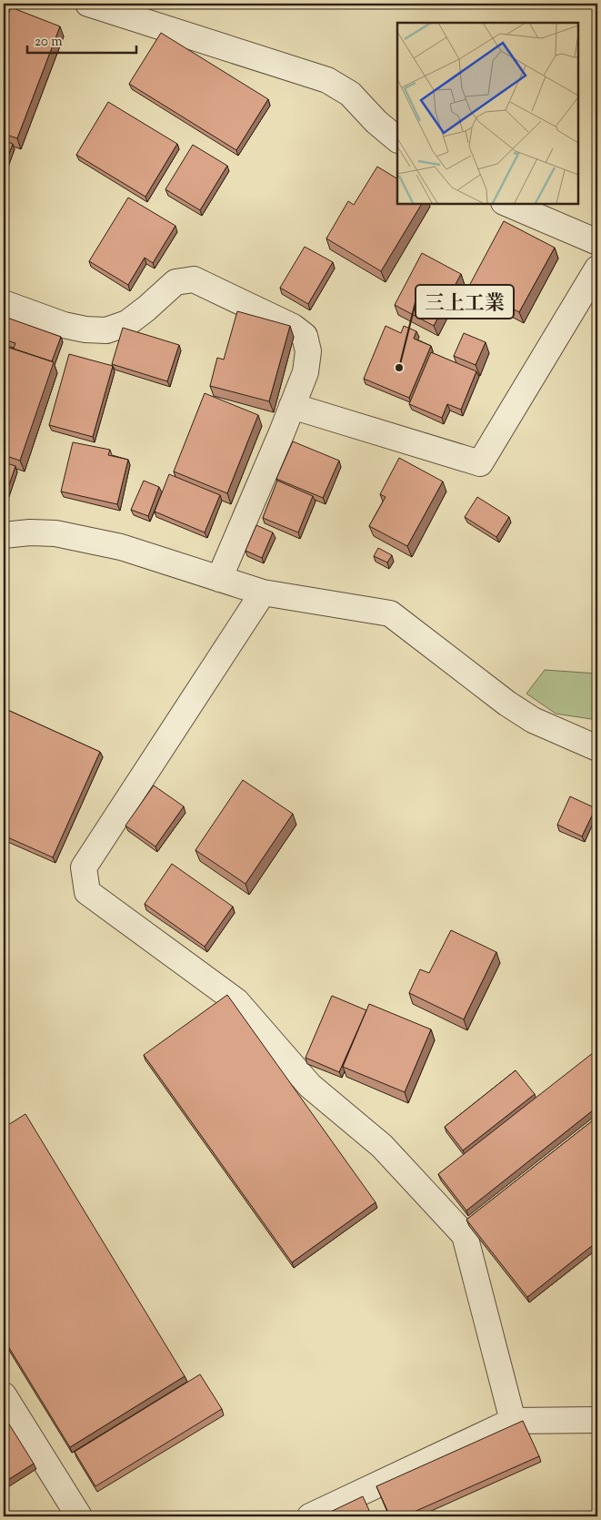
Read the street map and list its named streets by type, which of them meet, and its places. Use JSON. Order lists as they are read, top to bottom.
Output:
{
  "places": ["三上工業"],
  "scale_bar": "20 m"
}
